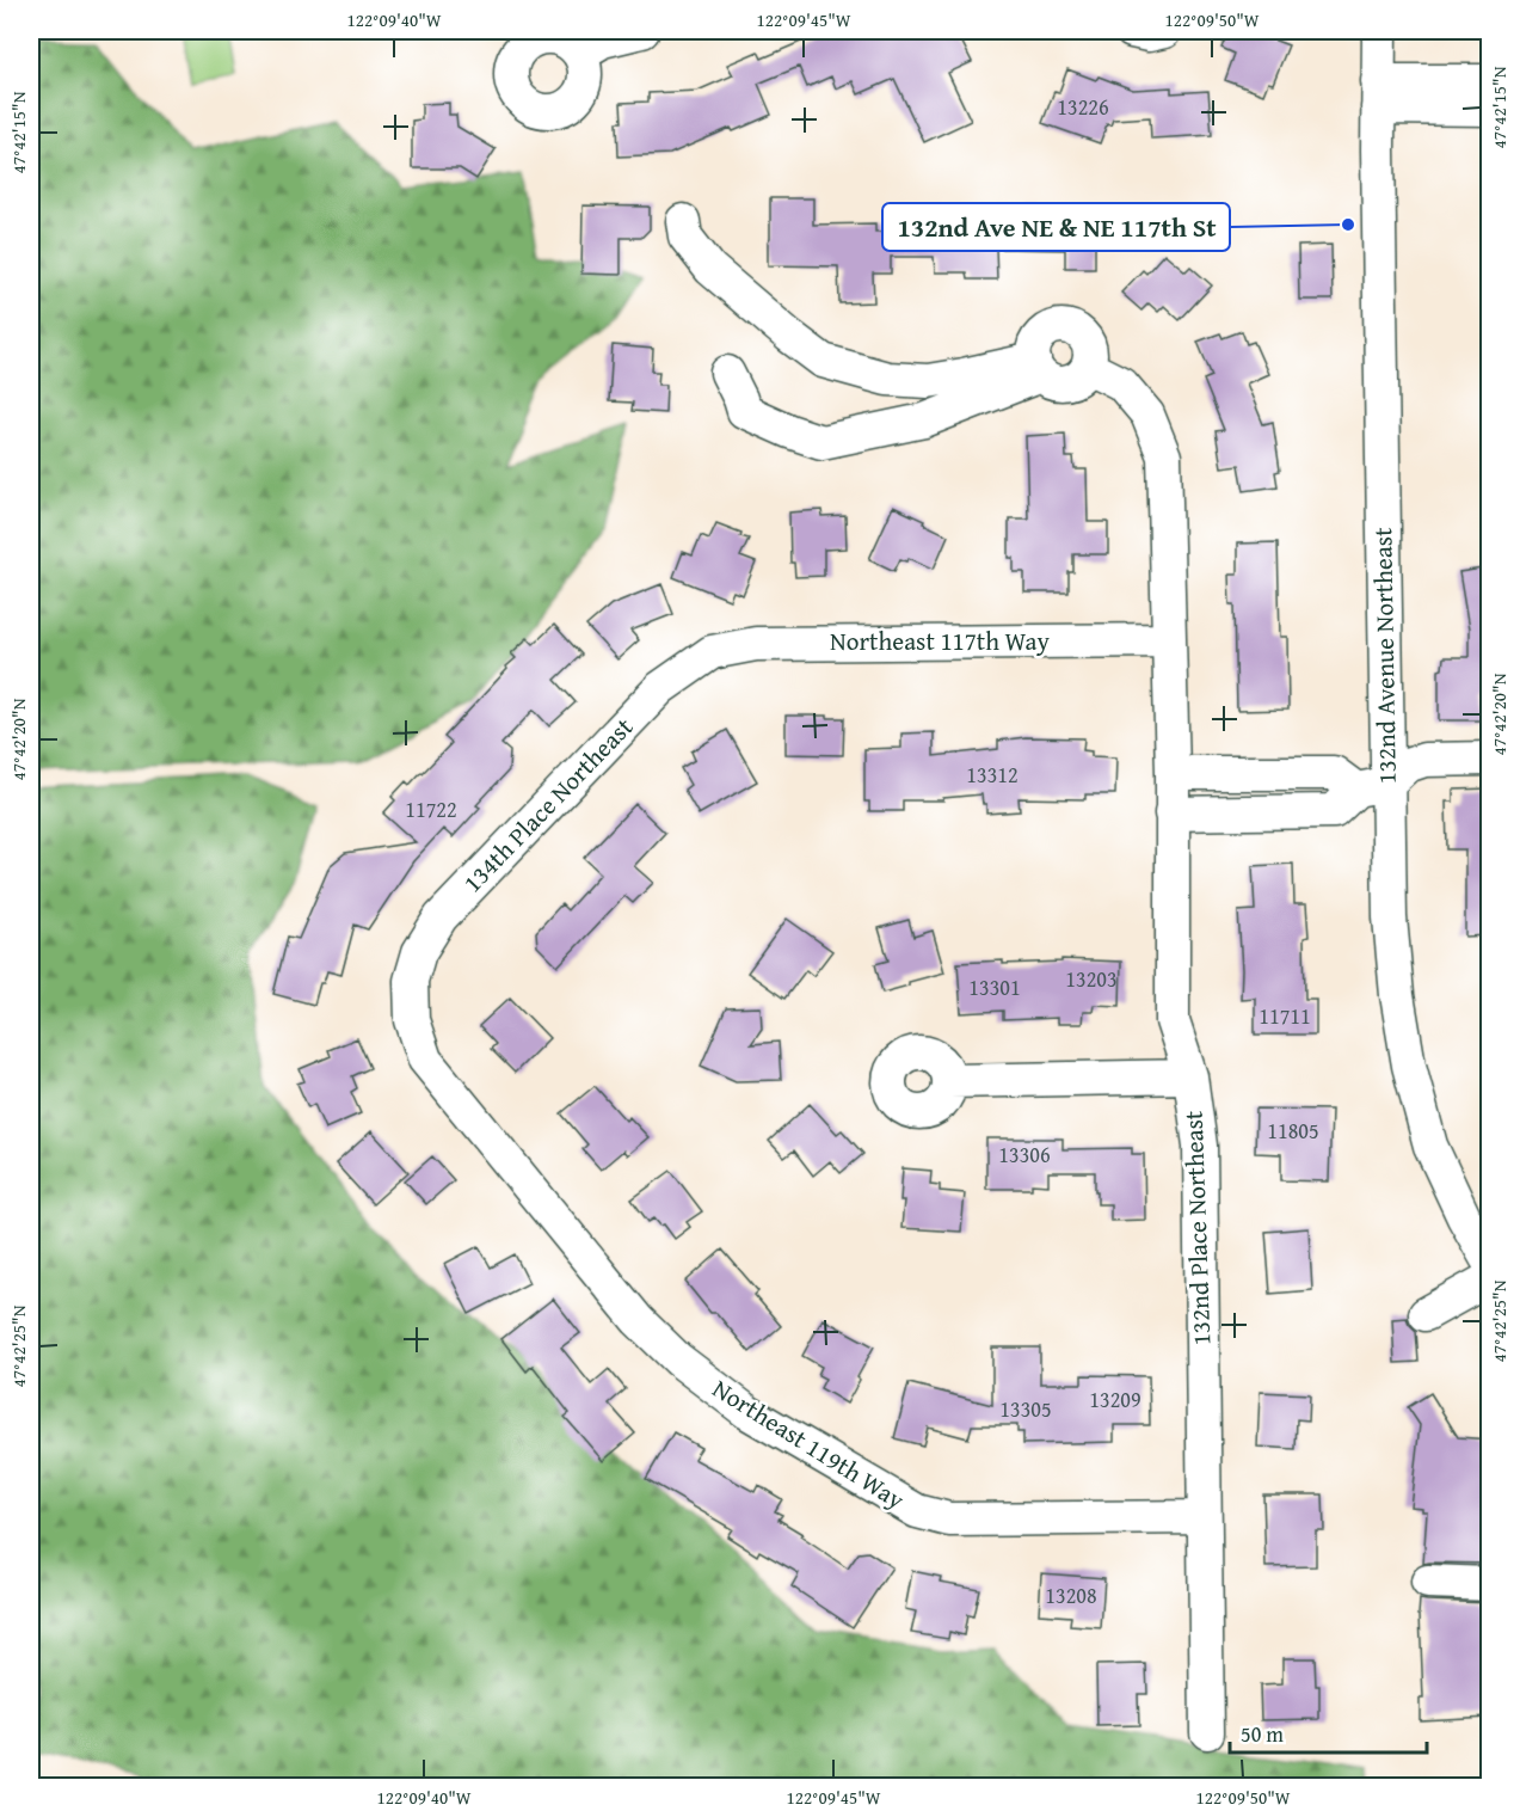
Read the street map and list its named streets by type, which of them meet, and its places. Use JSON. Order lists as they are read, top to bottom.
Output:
{
  "streets": {
    "street": [
      "Northeast 117th Way",
      "132nd Avenue Northeast",
      "134th Place Northeast",
      "132nd Place Northeast",
      "Northeast 119th Way"
    ]
  },
  "crossings": [
    ["Northeast 117th Way", "134th Place Northeast"],
    ["Northeast 117th Way", "132nd Place Northeast"],
    ["134th Place Northeast", "Northeast 119th Way"],
    ["132nd Place Northeast", "Northeast 119th Way"]
  ],
  "places": ["132nd Ave NE & NE 117th St"],
  "house_numbers": [
    "13226",
    "13312",
    "11722",
    "13203",
    "13301",
    "11711",
    "11805",
    "13306",
    "13209",
    "13305",
    "13208"
  ],
  "scale_bar": "50 m",
  "coordinates": [
    "122°09'40\"W",
    "122°09'45\"W",
    "122°09'50\"W",
    "47°42'15\"N",
    "47°42'20\"N",
    "47°42'25\"N"
  ]
}
